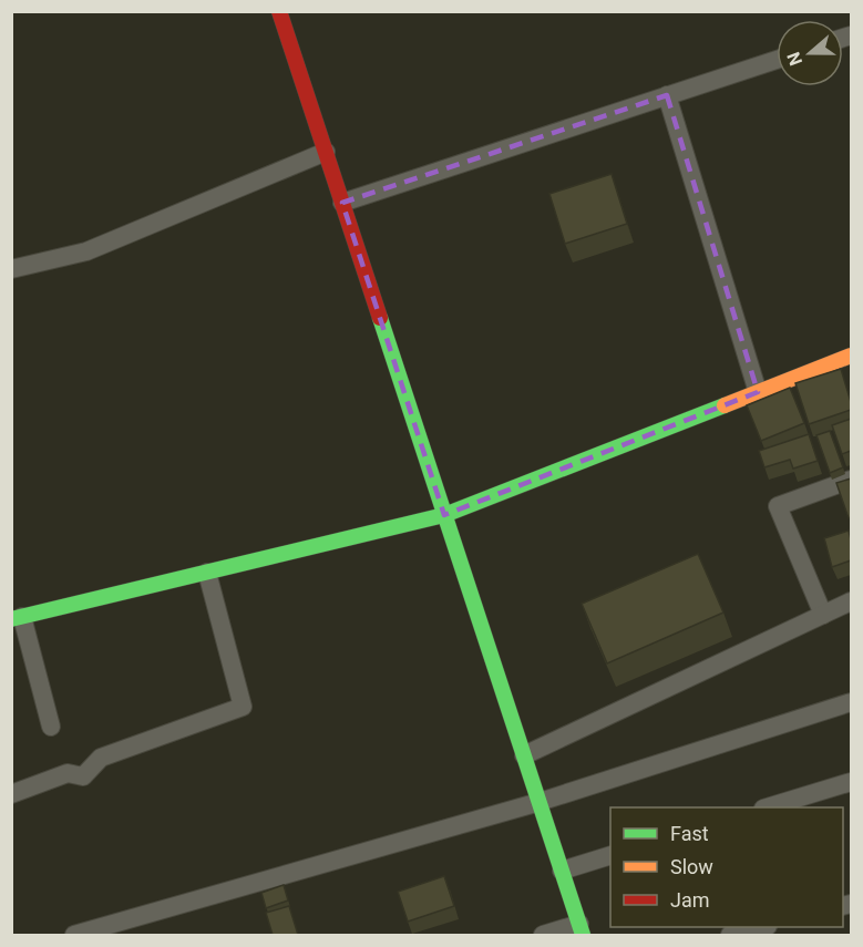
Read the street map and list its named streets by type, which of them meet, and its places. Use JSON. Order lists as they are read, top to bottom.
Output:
{
  "legend": ["Fast", "Slow", "Jam"],
  "north": "left"
}
